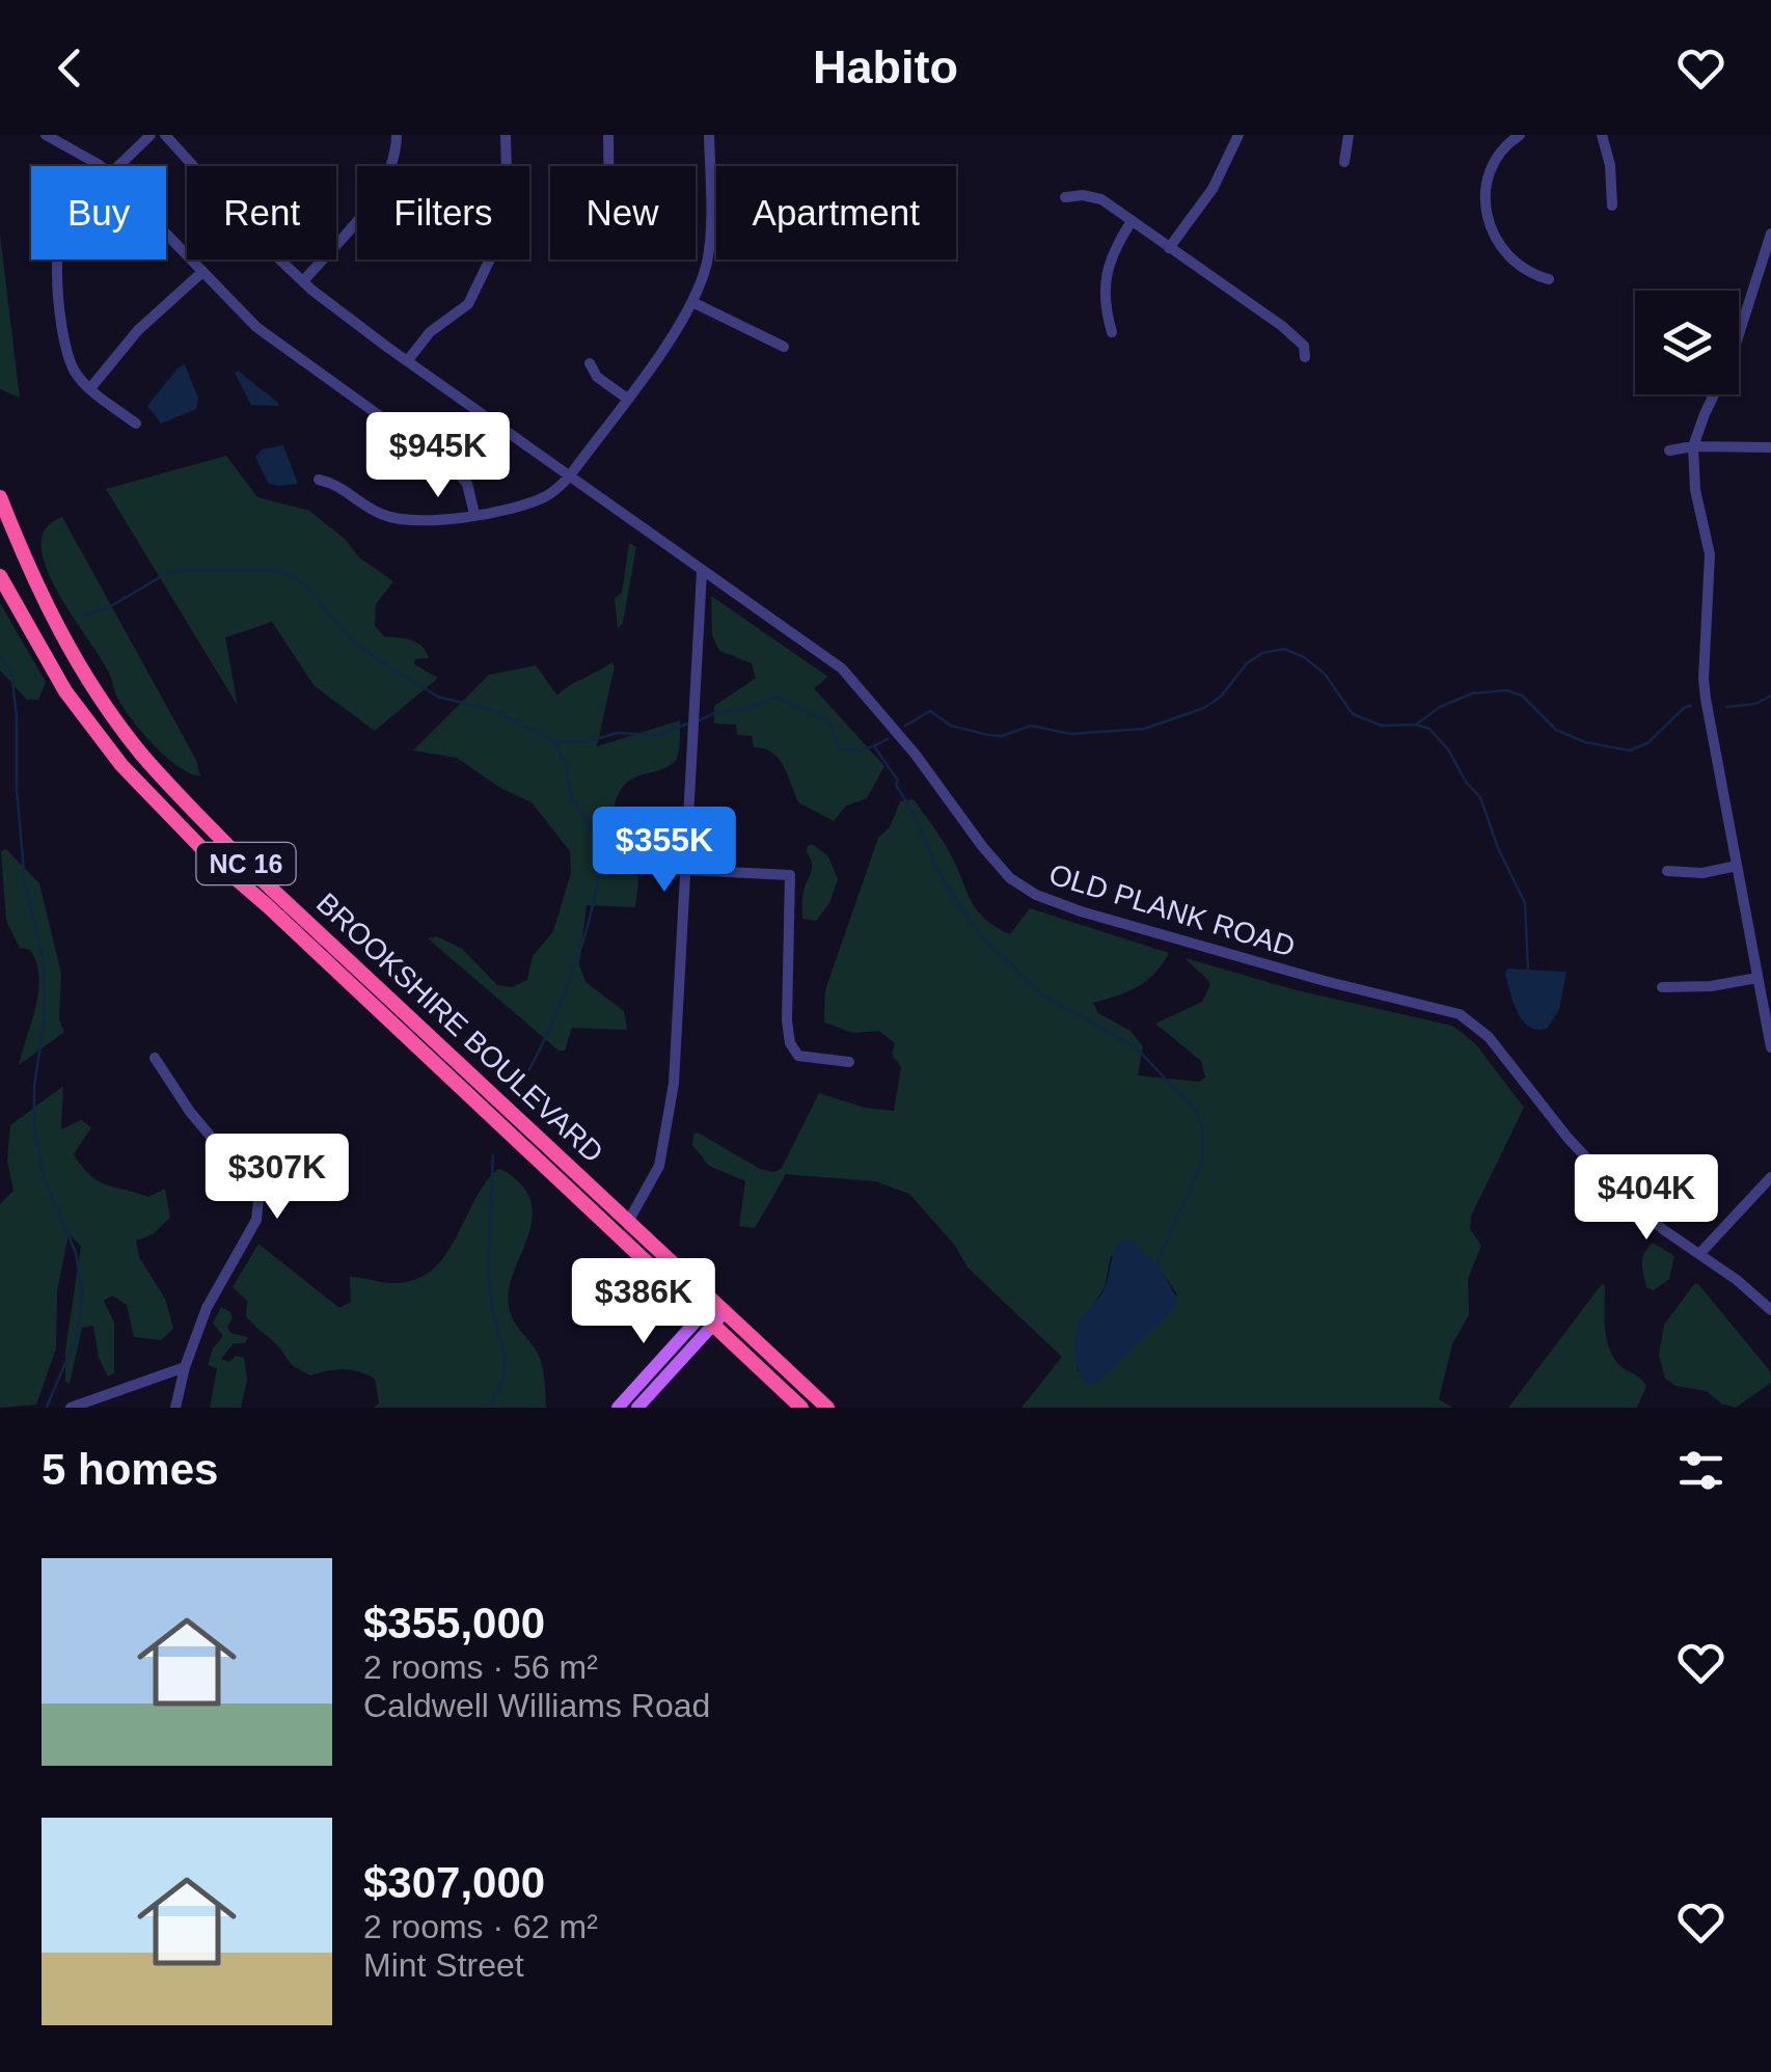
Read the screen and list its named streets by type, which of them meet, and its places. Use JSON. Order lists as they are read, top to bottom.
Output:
{
  "streets": {
    "highway": ["NC 16", "BROOKSHIRE BOULEVARD"],
    "street": ["OLD PLANK ROAD"]
  },
  "page": {
    "header": "Habito",
    "chip": [
      "Buy",
      "Rent",
      "Filters",
      "New",
      "Apartment"
    ],
    "price": [
      "$945K",
      "$355K",
      "$307K",
      "$404K",
      "$386K"
    ],
    "heading": "5 homes",
    "list": [
      {
        "name": "$355,000",
        "note": "2 rooms · 56 m² · Caldwell Williams Road"
      },
      {
        "name": "$307,000",
        "note": "2 rooms · 62 m² · Mint Street"
      }
    ]
  }
}
